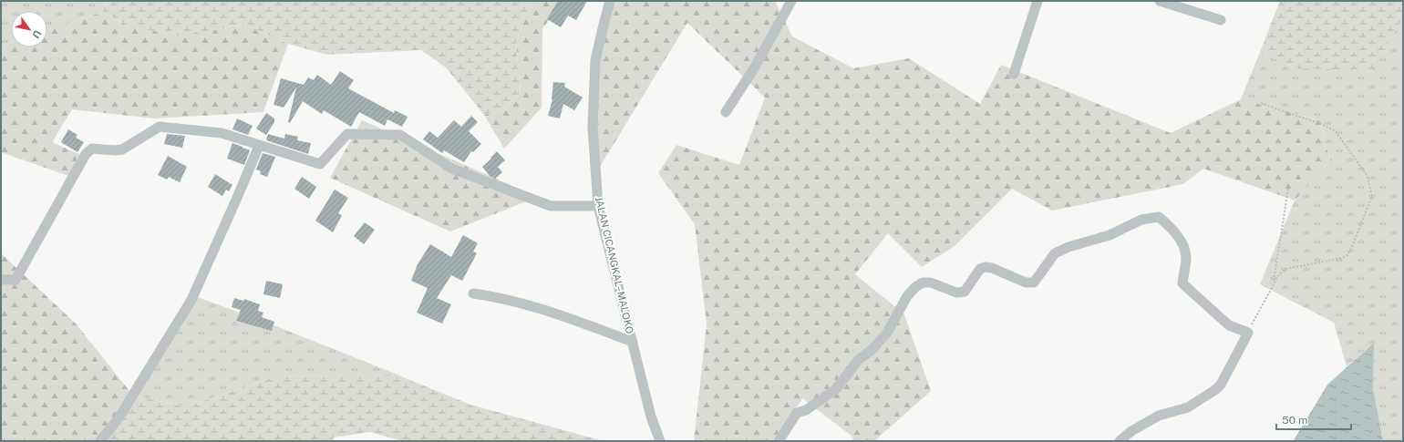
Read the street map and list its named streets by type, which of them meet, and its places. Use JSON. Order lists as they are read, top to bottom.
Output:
{
  "streets": {
    "street": ["JALAN CICANGKAL–MALOKO"]
  },
  "scale_bar": "50 m",
  "north": "bottom right"
}
